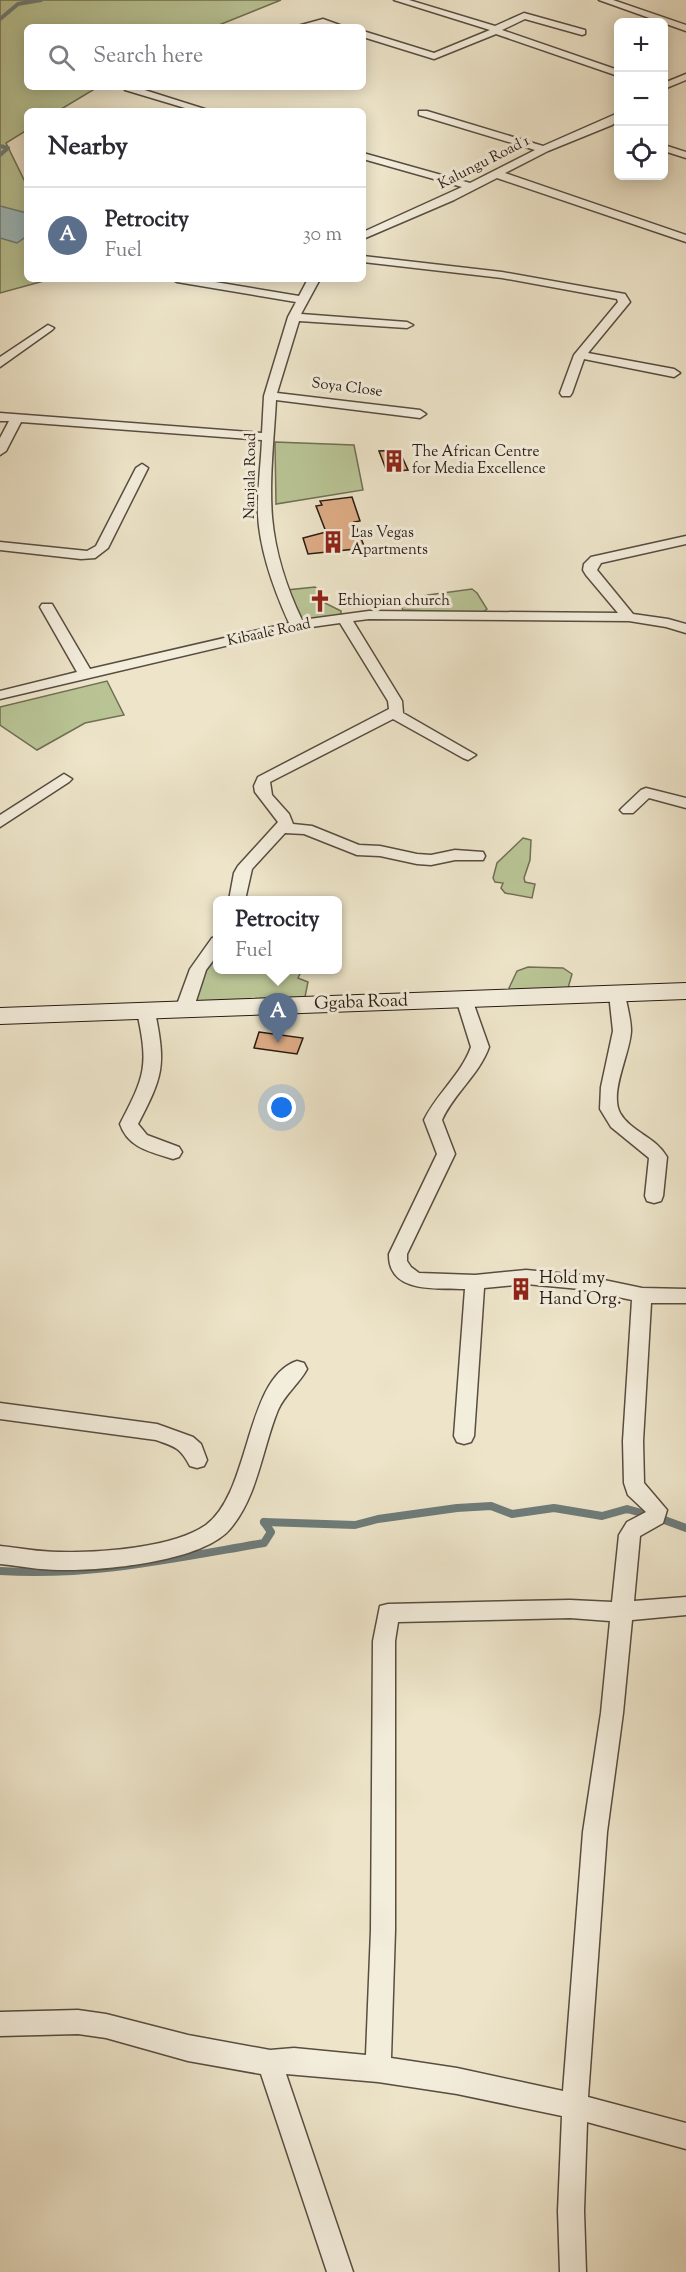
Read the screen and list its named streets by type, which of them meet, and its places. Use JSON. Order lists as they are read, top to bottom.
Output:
{
  "streets": {
    "main road": ["Ggaba Road"],
    "street": [
      "Kalungu Road 1",
      "Soya Close",
      "Nanjala Road",
      "Kibaale Road"
    ]
  },
  "crossings": [
    ["Soya Close", "Nanjala Road"],
    ["Nanjala Road", "Kibaale Road"]
  ],
  "places": {
    "building": ["The African Centre for Media Excellence", "Las Vegas Apartments", "Hold my Hand Org."],
    "church": ["Ethiopian church"]
  },
  "page": {
    "map_buttons": ["+", "−"],
    "search": "Search here",
    "heading": "Nearby",
    "list": [
      {
        "mark": "A",
        "name": "Petrocity",
        "note": "Fuel",
        "value": "30 m"
      }
    ],
    "popup": ["Petrocity", "Fuel"],
    "pins": "A"
  }
}
